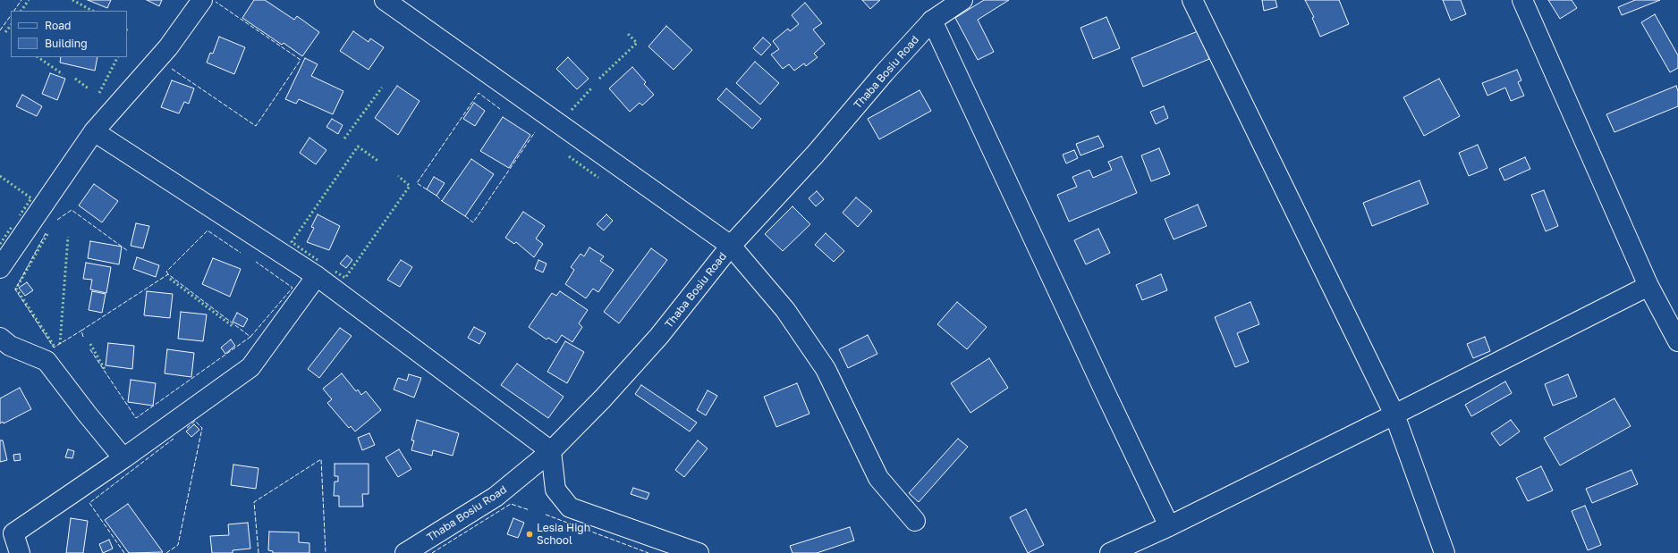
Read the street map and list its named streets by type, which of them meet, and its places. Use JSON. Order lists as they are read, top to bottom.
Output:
{
  "streets": {
    "street": ["Thaba Bosiu Road"]
  },
  "places": ["Lesia High School"],
  "legend": ["Road", "Building"]
}
